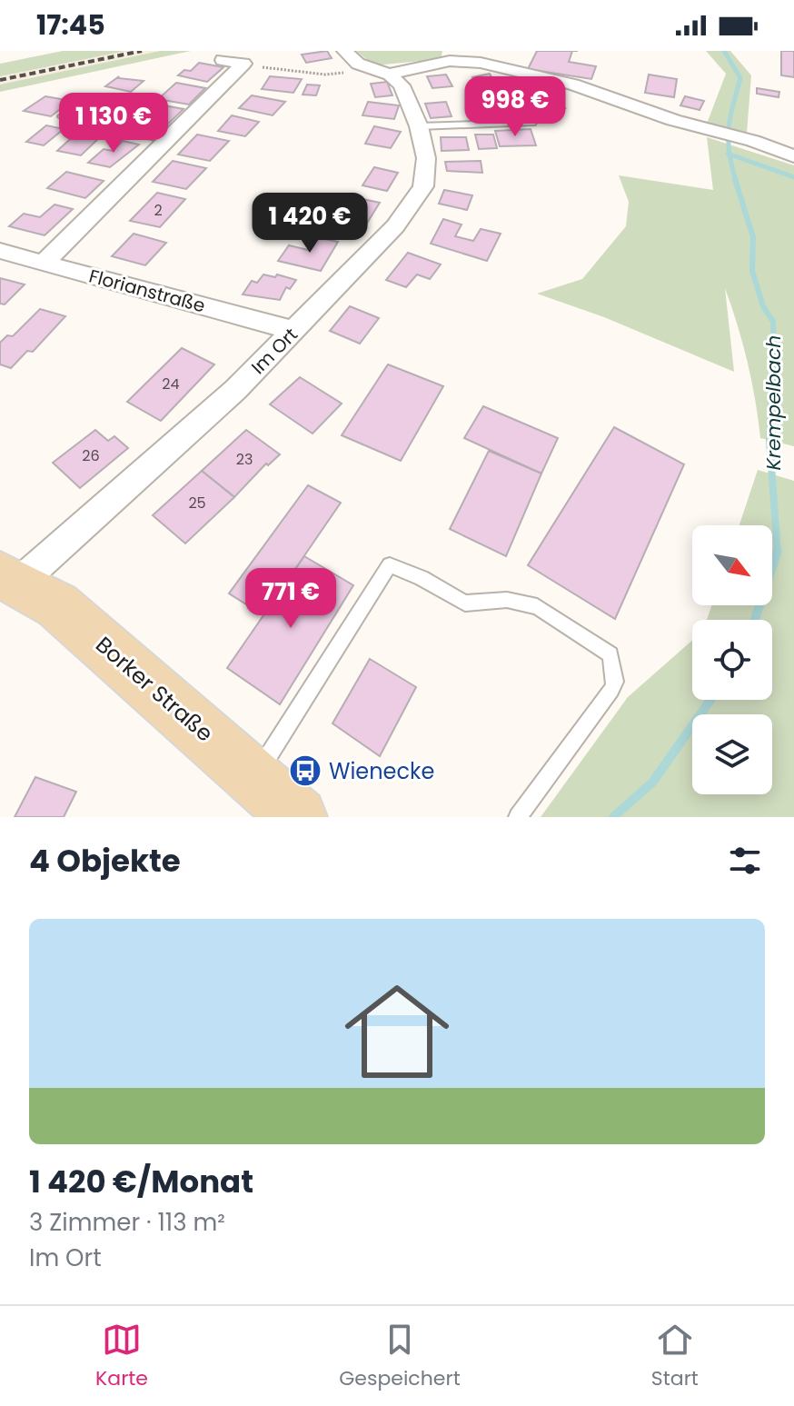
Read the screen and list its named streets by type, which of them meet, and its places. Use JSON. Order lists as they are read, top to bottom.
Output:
{
  "streets": {
    "main road": ["Borker Straße"],
    "street": ["Florianstraße", "Im Ort"]
  },
  "crossings": [
    ["Florianstraße", "Im Ort"],
    ["Im Ort", "Borker Straße"]
  ],
  "water": ["Krempelbach"],
  "places": {
    "bus stop": ["Wienecke"]
  },
  "house_numbers": [
    "2",
    "24",
    "26",
    "23",
    "25"
  ],
  "north": "bottom right",
  "page": {
    "status": "17:45",
    "price": [
      "998 €",
      "1 130 €",
      "1 420 €",
      "771 €"
    ],
    "heading": "4 Objekte",
    "list": [
      {
        "name": "1 420 €/Monat",
        "note": "3 Zimmer · 113 m² · Im Ort"
      }
    ],
    "tabs": ["Karte", "Gespeichert", "Start"]
  }
}
